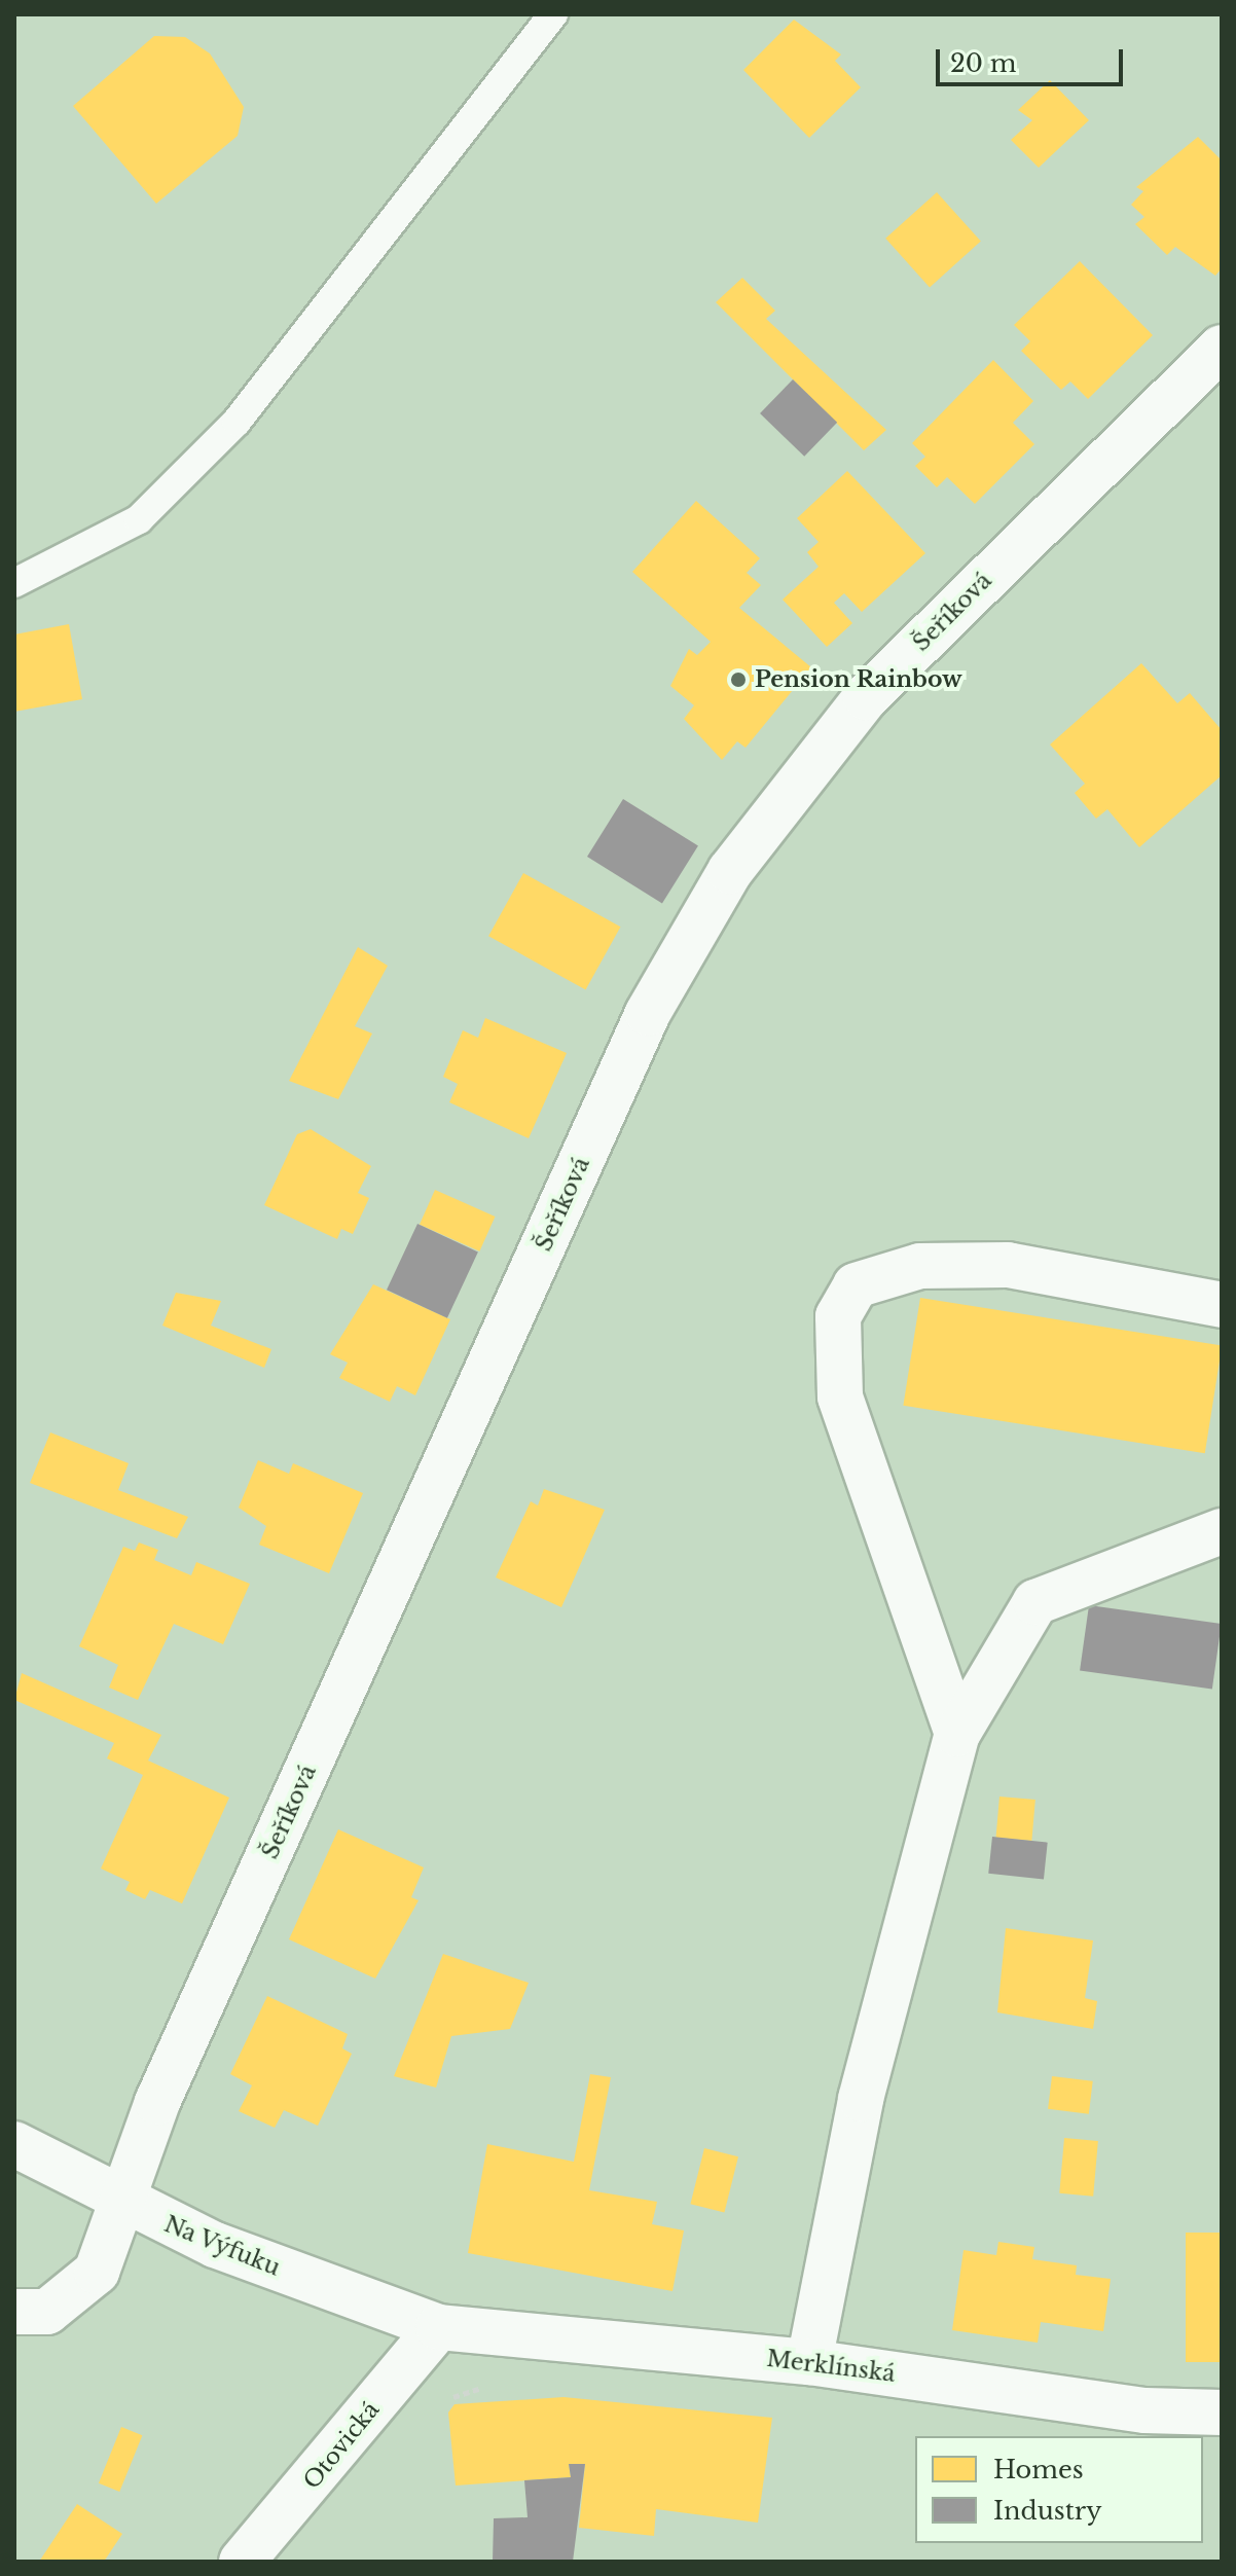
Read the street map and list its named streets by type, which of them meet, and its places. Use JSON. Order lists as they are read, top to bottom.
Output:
{
  "streets": {
    "street": [
      "Šeříková",
      "Na Výfuku",
      "Merklínská",
      "Otovická"
    ]
  },
  "crossings": [
    ["Šeříková", "Na Výfuku"],
    ["Na Výfuku", "Merklínská"],
    ["Na Výfuku", "Otovická"],
    ["Merklínská", "Otovická"]
  ],
  "places": ["Pension Rainbow"],
  "legend": ["Homes", "Industry"],
  "scale_bar": "20 m"
}
